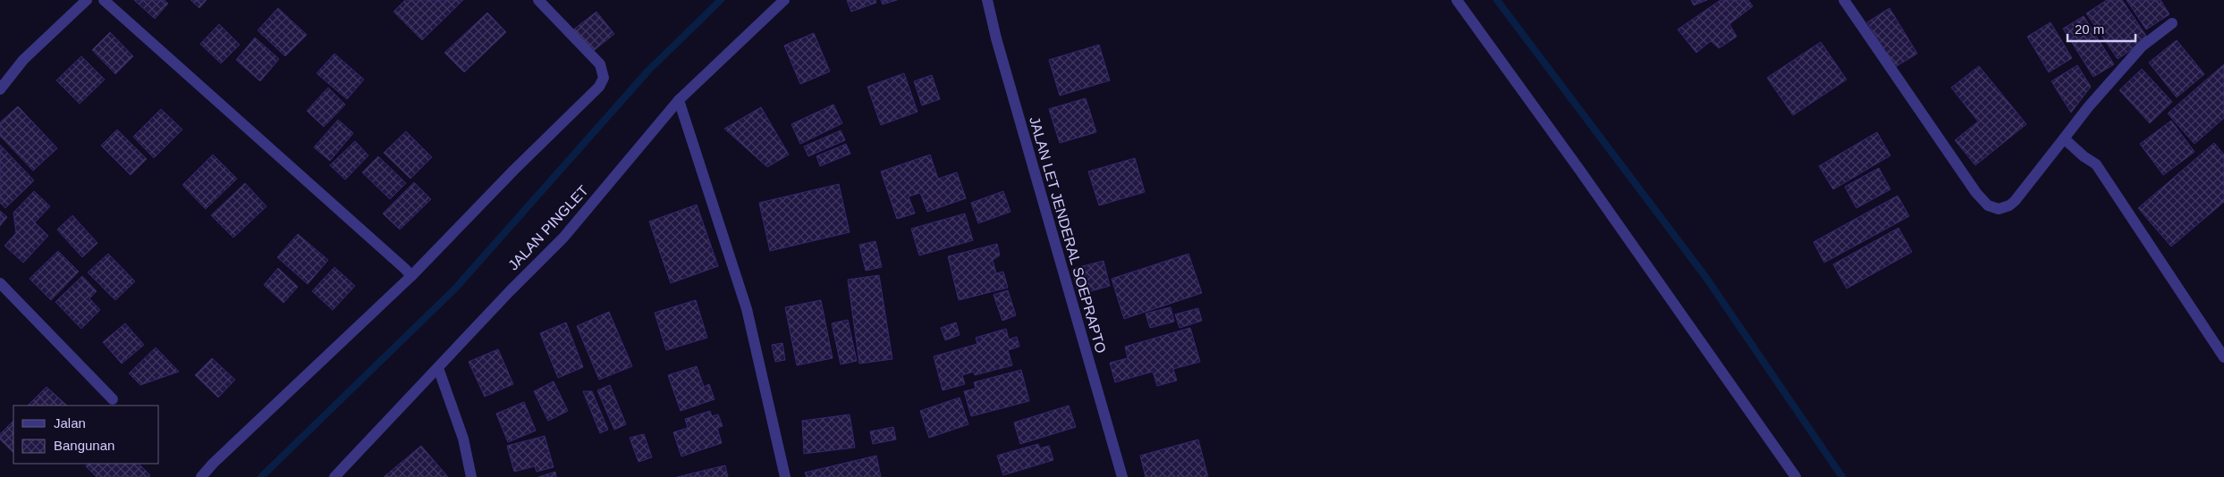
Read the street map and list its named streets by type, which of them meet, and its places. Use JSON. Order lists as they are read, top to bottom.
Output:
{
  "streets": {
    "street": ["JALAN PINGLET", "JALAN LET JENDERAL SOEPRAPTO"]
  },
  "legend": ["Jalan", "Bangunan"],
  "scale_bar": "20 m"
}
